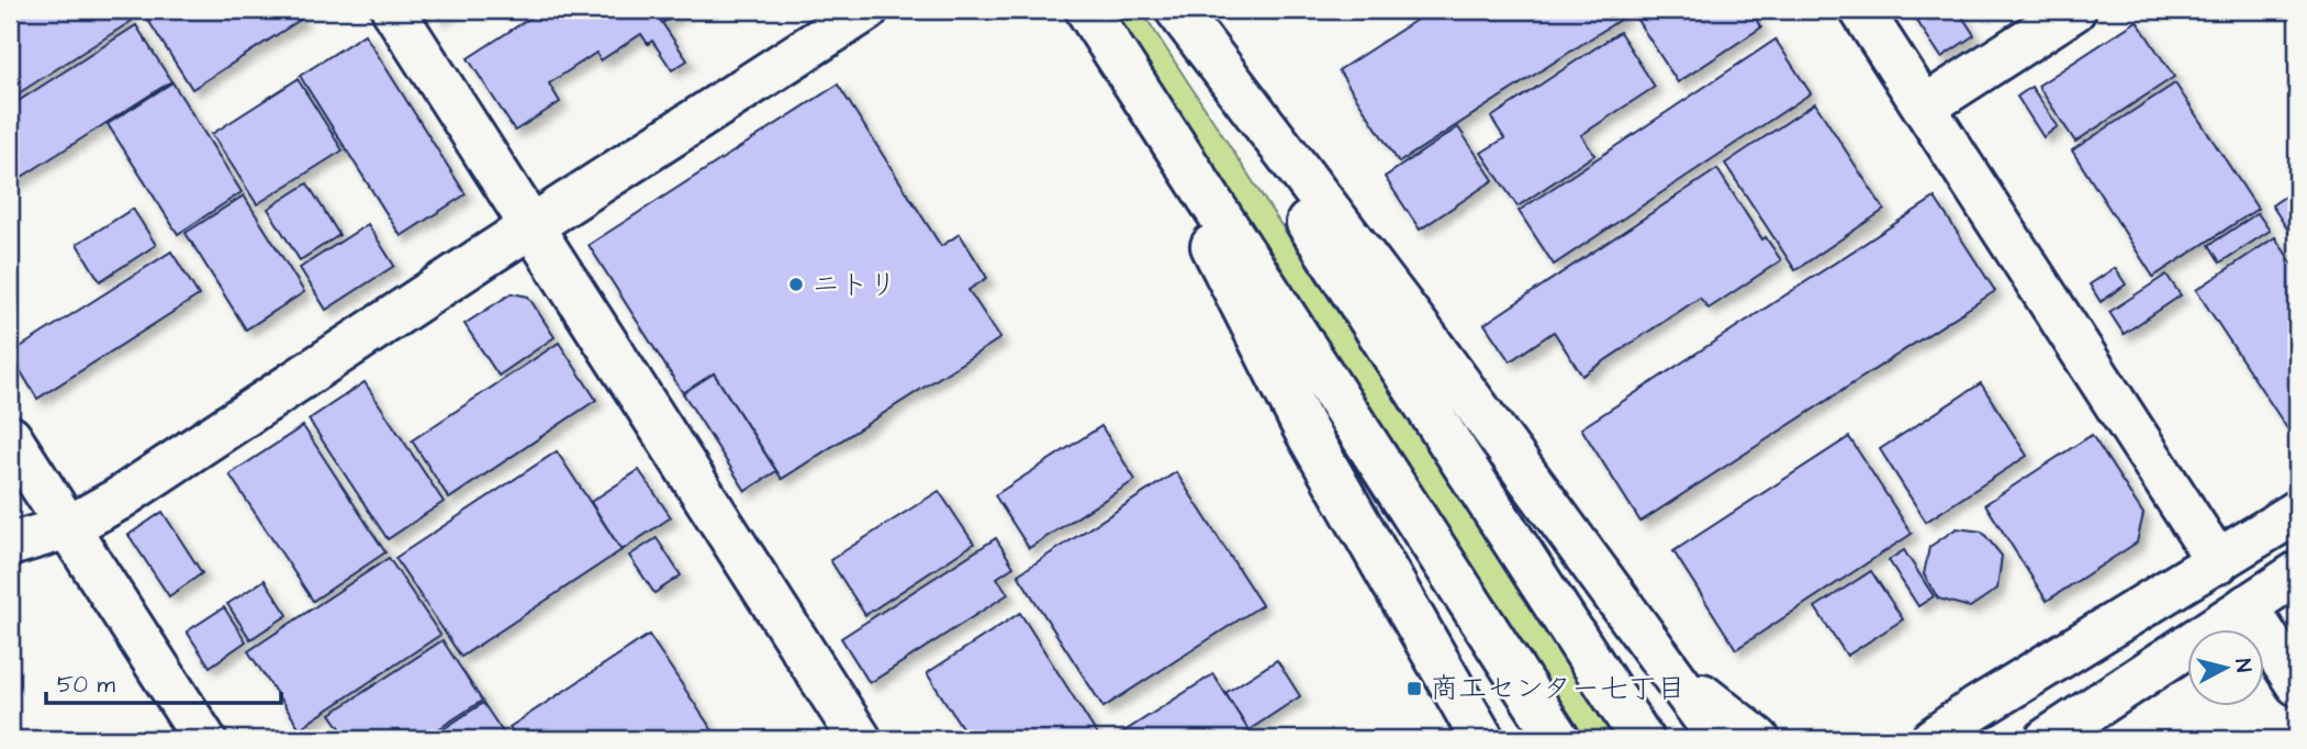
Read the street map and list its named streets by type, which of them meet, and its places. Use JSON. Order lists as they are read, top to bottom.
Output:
{
  "places": {
    "other": ["ニトリ"],
    "transit": ["商工センター七丁目"]
  },
  "scale_bar": "50 m",
  "north": "right"
}
